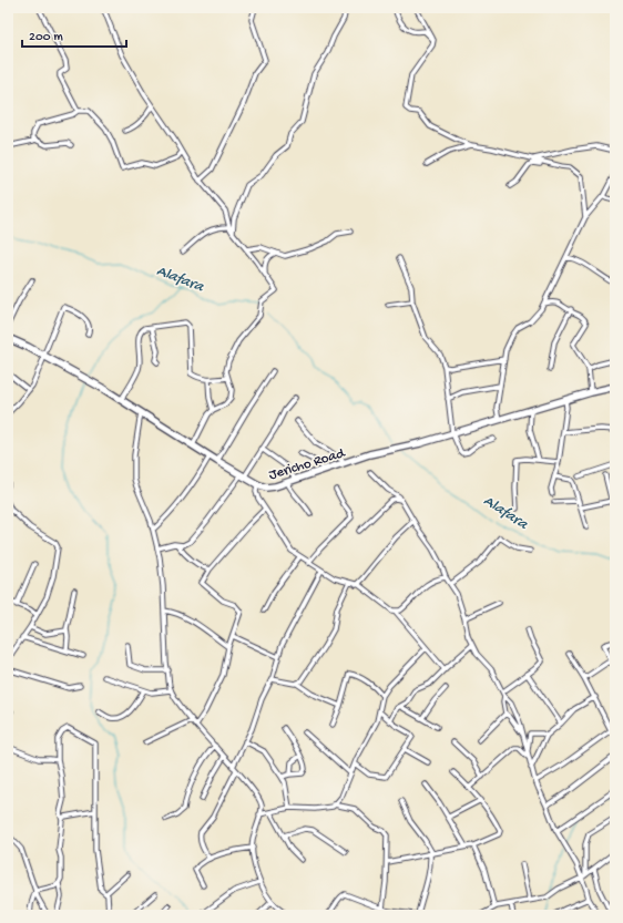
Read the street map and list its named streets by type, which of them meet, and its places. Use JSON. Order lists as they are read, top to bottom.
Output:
{
  "streets": {
    "street": ["Jericho Road"]
  },
  "water": ["Alafara"],
  "scale_bar": "200 m"
}
